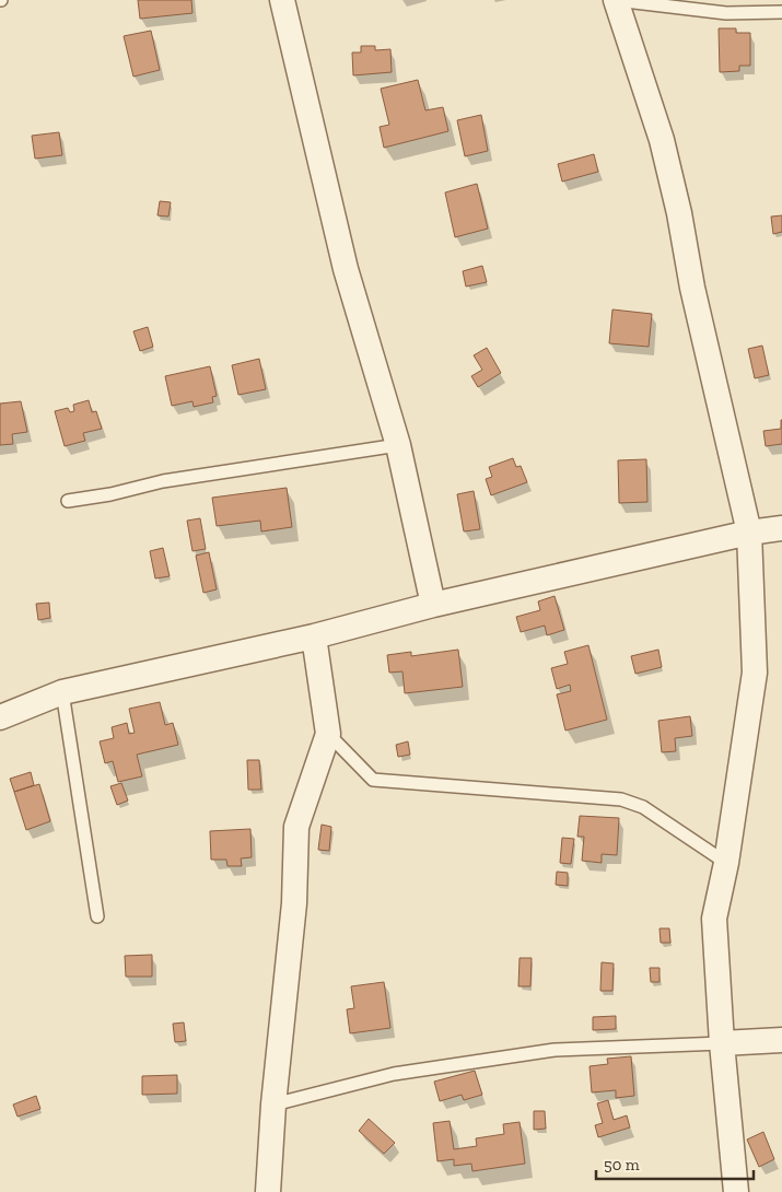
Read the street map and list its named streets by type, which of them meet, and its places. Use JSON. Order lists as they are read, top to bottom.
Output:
{
  "scale_bar": "50 m"
}
